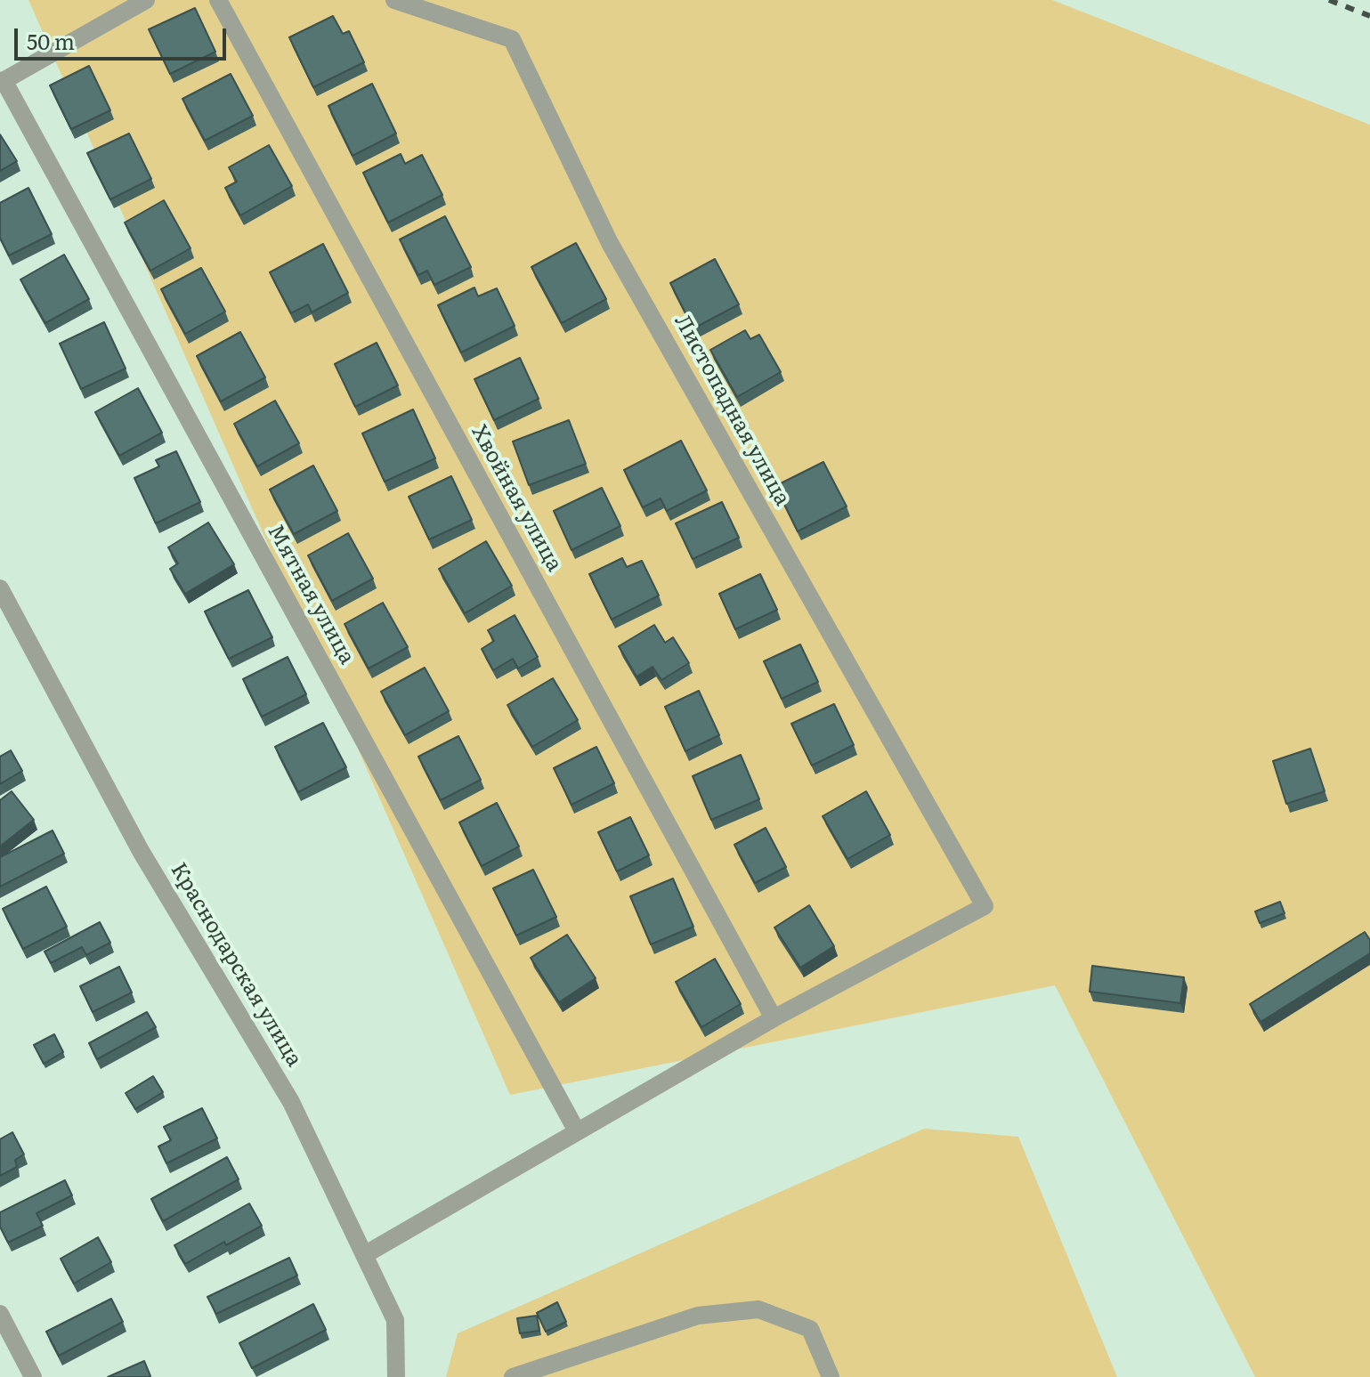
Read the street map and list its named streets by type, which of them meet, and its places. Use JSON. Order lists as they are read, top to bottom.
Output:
{
  "streets": {
    "street": [
      "Листопадная улица",
      "Хвойная улица",
      "Мятная улица",
      "Краснодарская улица"
    ]
  },
  "crossings": [
    ["Листопадная улица", "Хвойная улица"]
  ],
  "scale_bar": "50 m"
}
